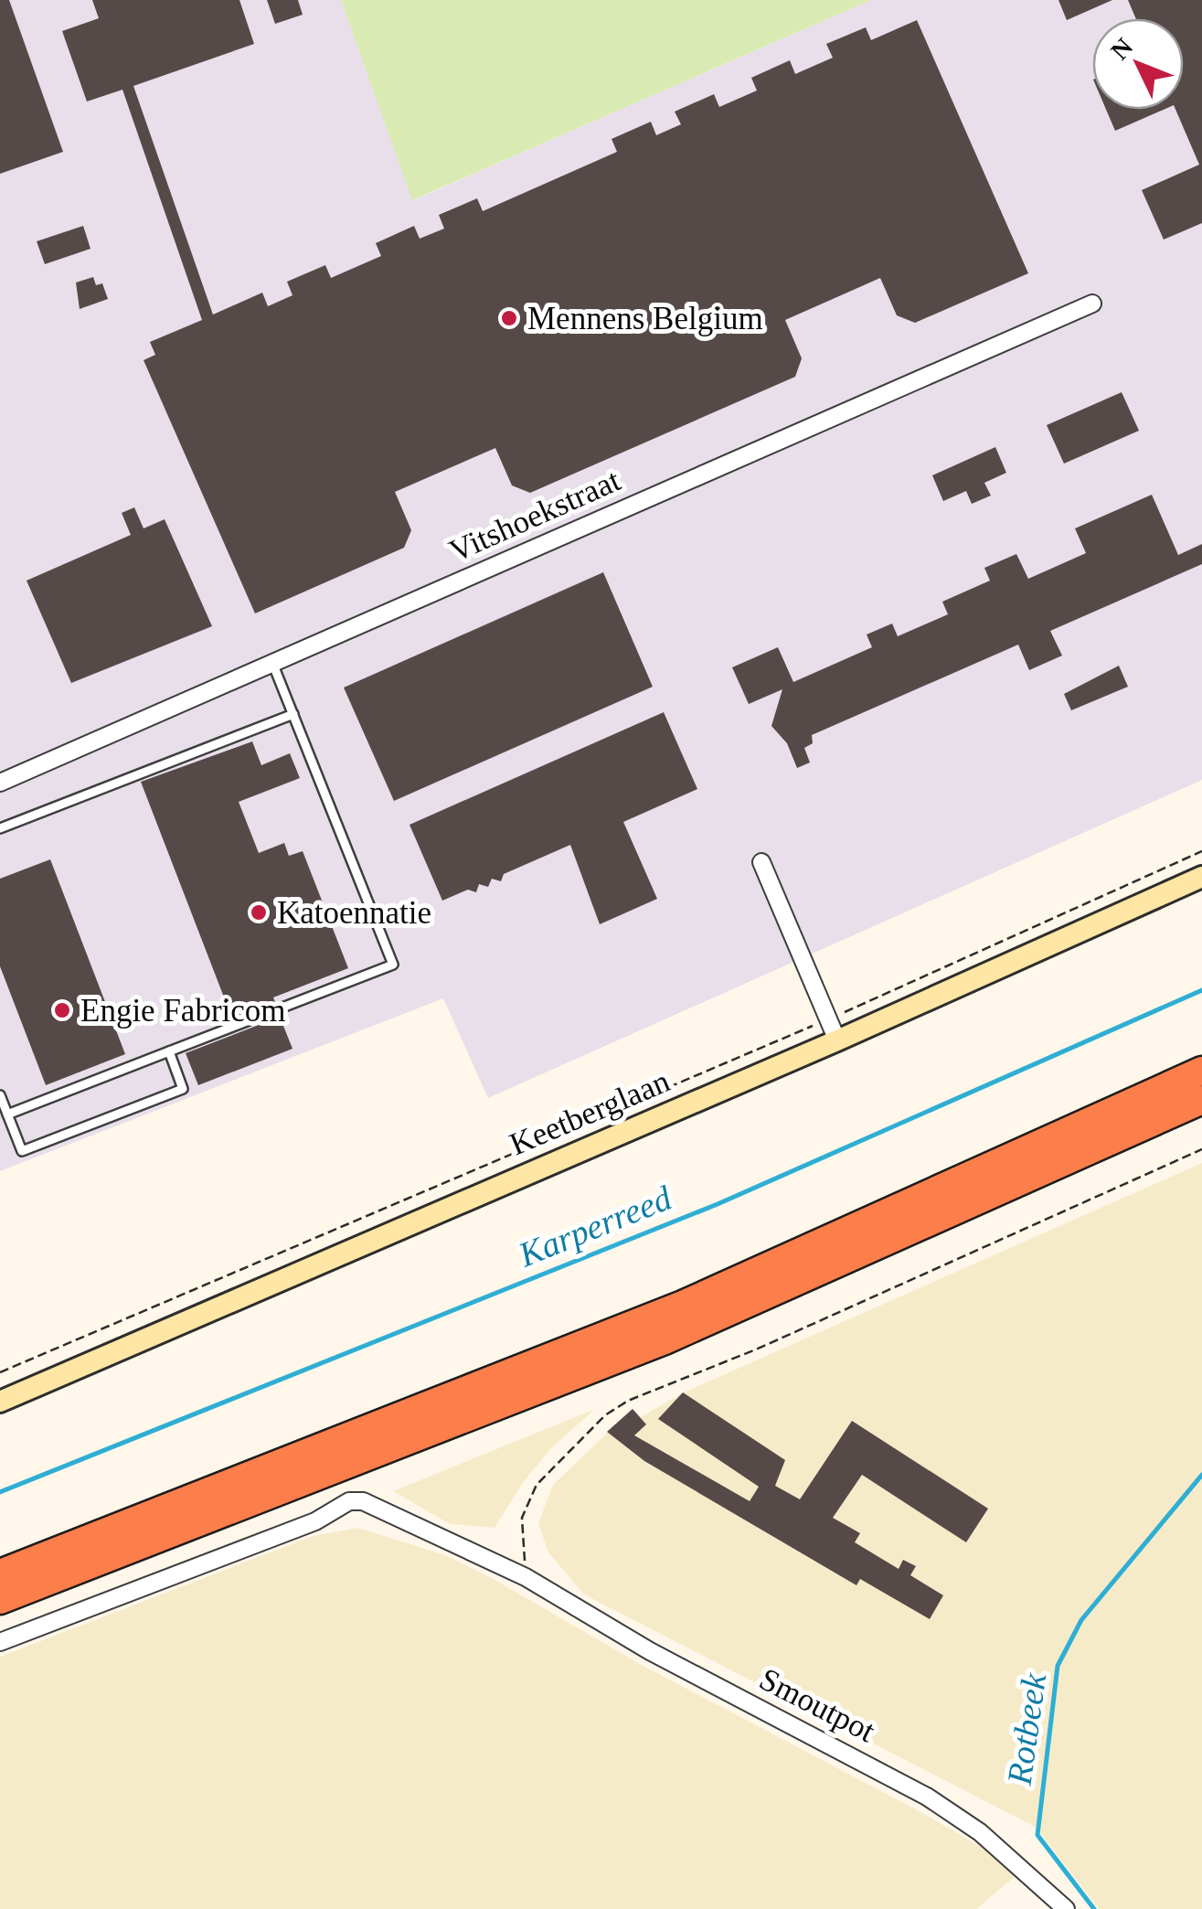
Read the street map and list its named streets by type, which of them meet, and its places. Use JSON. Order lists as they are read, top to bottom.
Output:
{
  "streets": {
    "main road": ["Keetberglaan"],
    "street": ["Vitshoekstraat", "Smoutpot"]
  },
  "water": ["Karperreed", "Rotbeek"],
  "places": ["Mennens Belgium", "Katoennatie", "Engie Fabricom"],
  "north": "top left"
}
